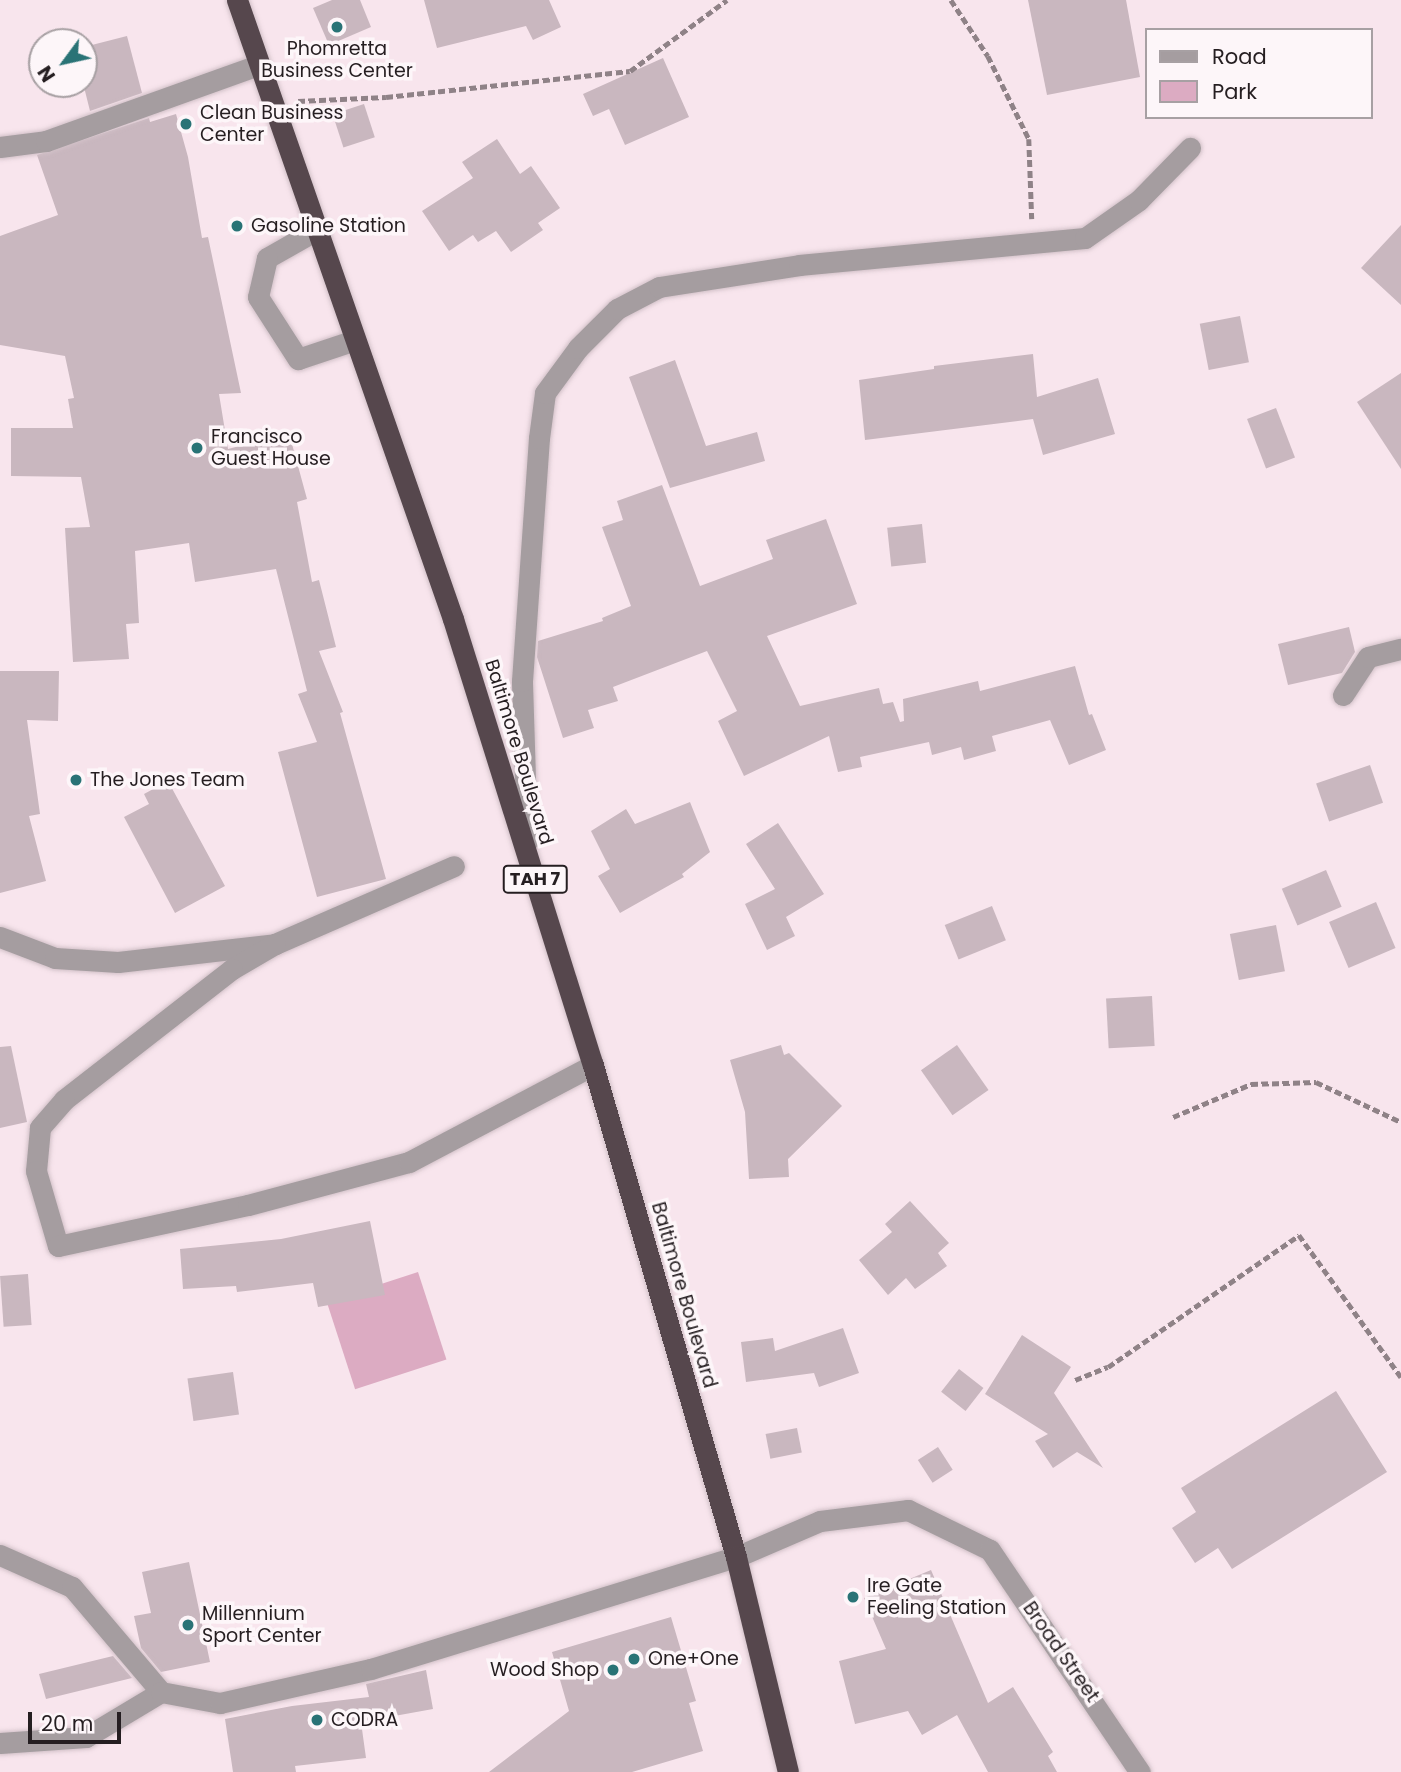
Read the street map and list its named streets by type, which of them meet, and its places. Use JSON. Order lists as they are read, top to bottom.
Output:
{
  "streets": {
    "highway": ["Baltimore Boulevard", "TAH 7"],
    "street": ["Broad Street"]
  },
  "crossings": [
    ["Baltimore Boulevard", "Broad Street"]
  ],
  "places": [
    "Phomretta Business Center",
    "Clean Business Center",
    "Gasoline Station",
    "Francisco Guest House",
    "The Jones Team",
    "Ire Gate Feeling Station",
    "Millennium Sport Center",
    "One+One",
    "Wood Shop",
    "CODRA"
  ],
  "legend": ["Road", "Park"],
  "scale_bar": "20 m",
  "north": "bottom left"
}
